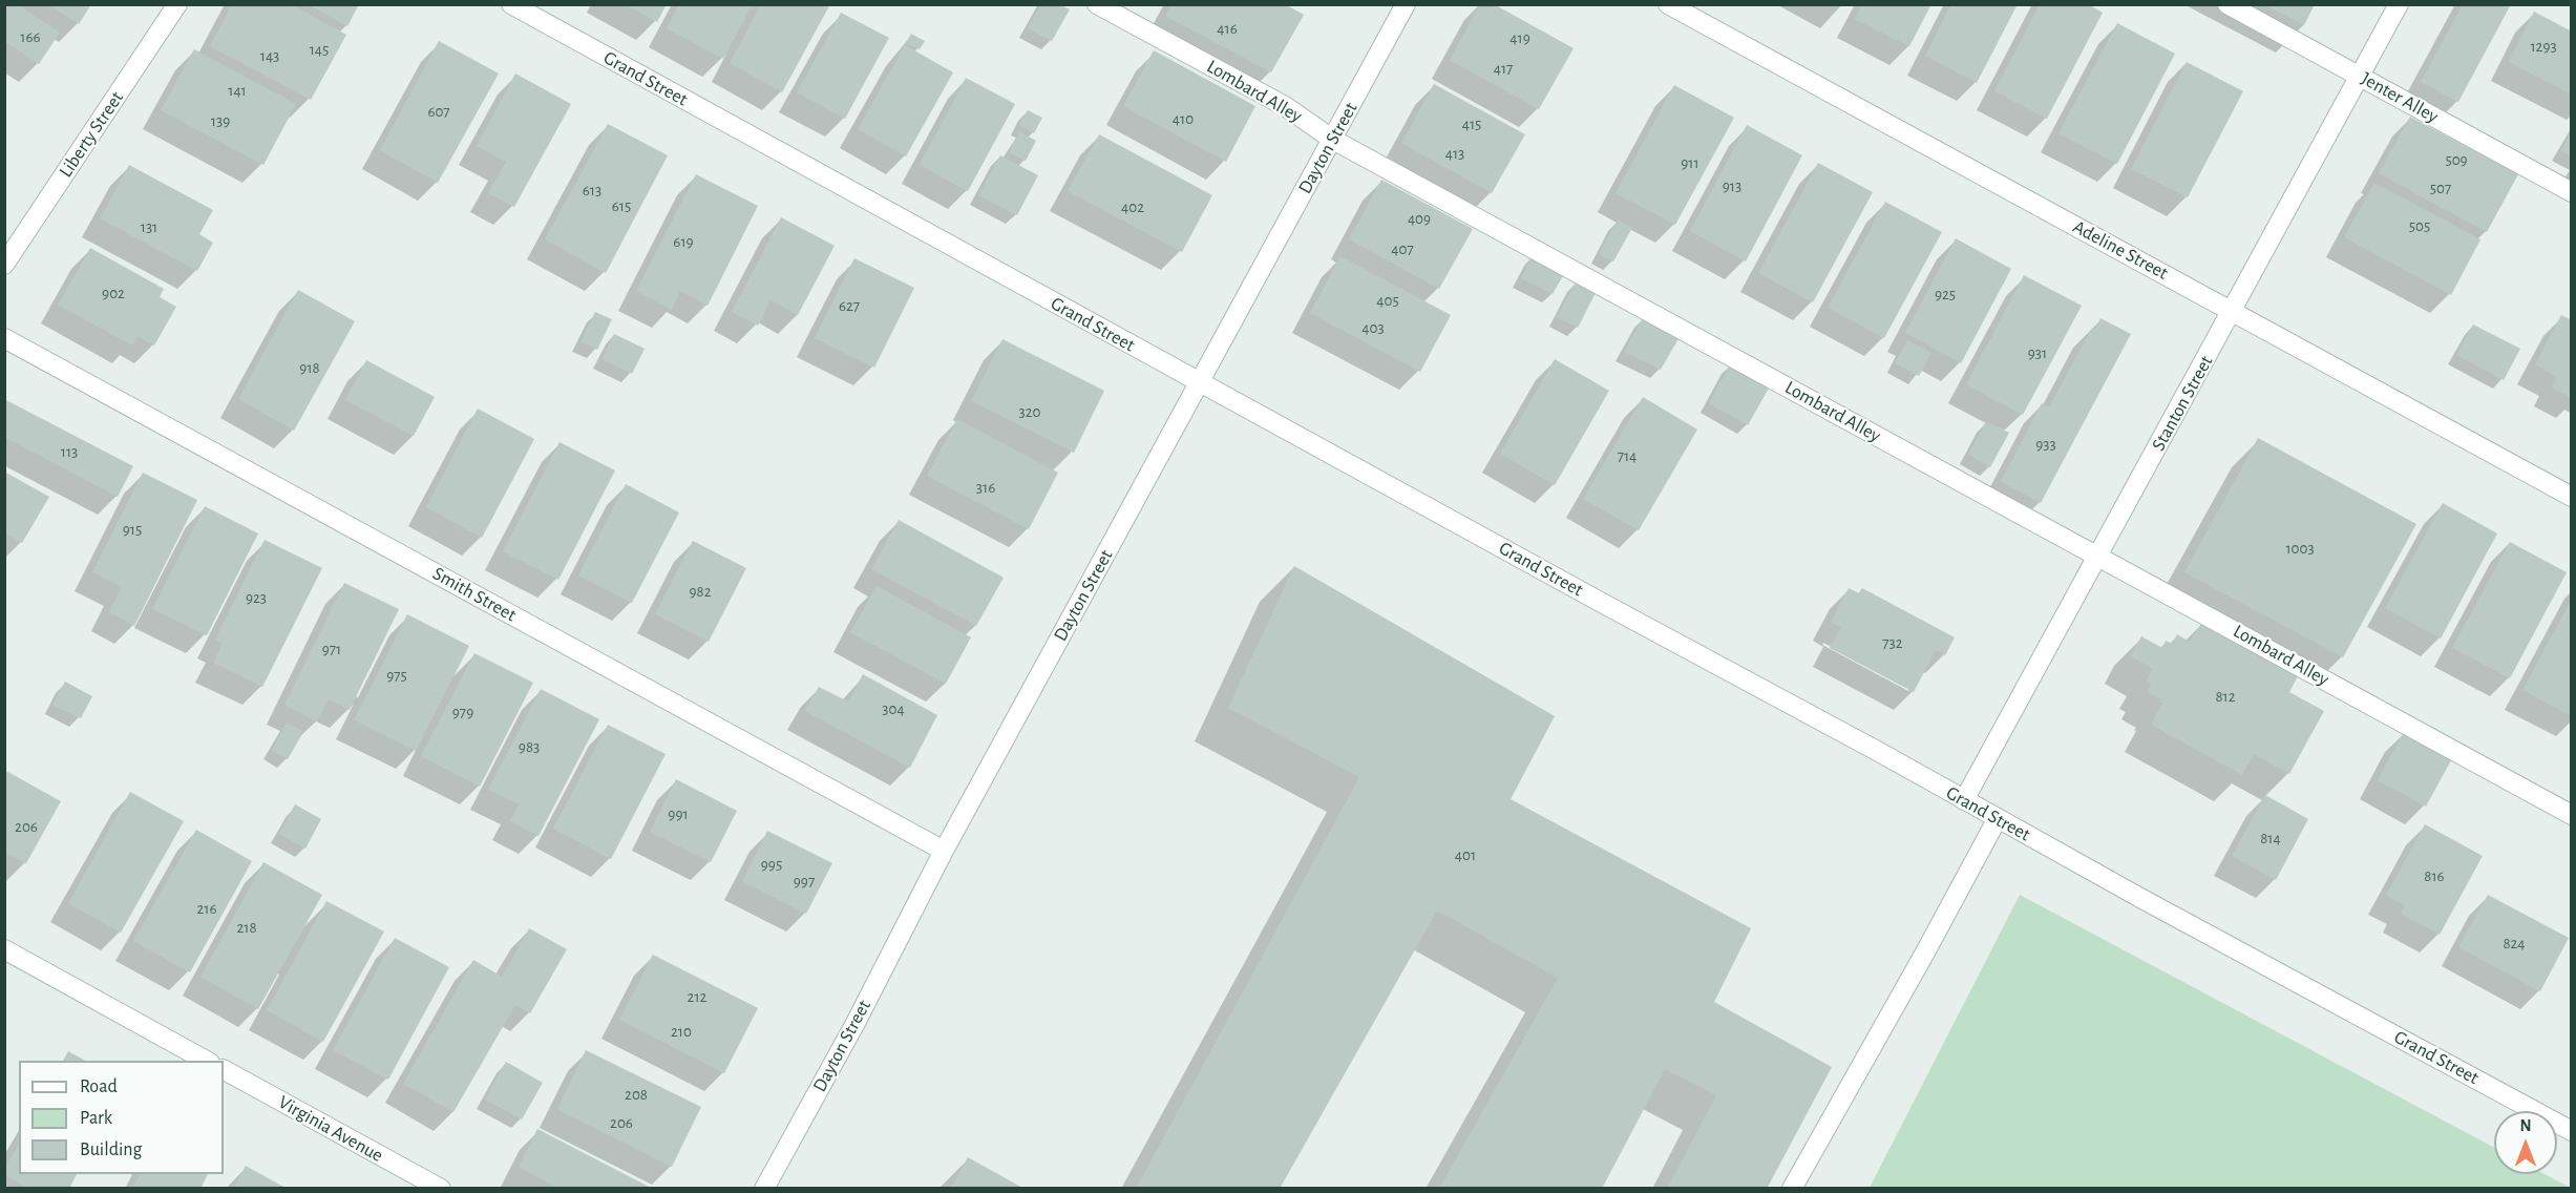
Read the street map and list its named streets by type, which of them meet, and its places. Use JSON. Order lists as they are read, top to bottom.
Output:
{
  "streets": {
    "street": [
      "Grand Street",
      "Lombard Alley",
      "Jenter Alley",
      "Liberty Street",
      "Dayton Street",
      "Adeline Street",
      "Stanton Street",
      "Smith Street",
      "Virginia Avenue"
    ]
  },
  "crossings": [
    ["Grand Street", "Dayton Street"],
    ["Grand Street", "Stanton Street"],
    ["Lombard Alley", "Dayton Street"],
    ["Lombard Alley", "Stanton Street"],
    ["Jenter Alley", "Stanton Street"],
    ["Dayton Street", "Smith Street"],
    ["Adeline Street", "Stanton Street"]
  ],
  "house_numbers": [
    "416",
    "166",
    "419",
    "1293",
    "145",
    "143",
    "417",
    "141",
    "607",
    "410",
    "139",
    "415",
    "413",
    "509",
    "911",
    "913",
    "507",
    "613",
    "615",
    "402",
    "409",
    "505",
    "131",
    "619",
    "407",
    "902",
    "925",
    "405",
    "627",
    "403",
    "931",
    "918",
    "320",
    "933",
    "113",
    "714",
    "316",
    "915",
    "1003",
    "982",
    "923",
    "732",
    "971",
    "975",
    "812",
    "304",
    "979",
    "983",
    "991",
    "206",
    "814",
    "401",
    "995",
    "816",
    "997",
    "216",
    "218",
    "824",
    "212",
    "210",
    "208",
    "206"
  ],
  "legend": ["Road", "Park", "Building"],
  "north": "top"
}
